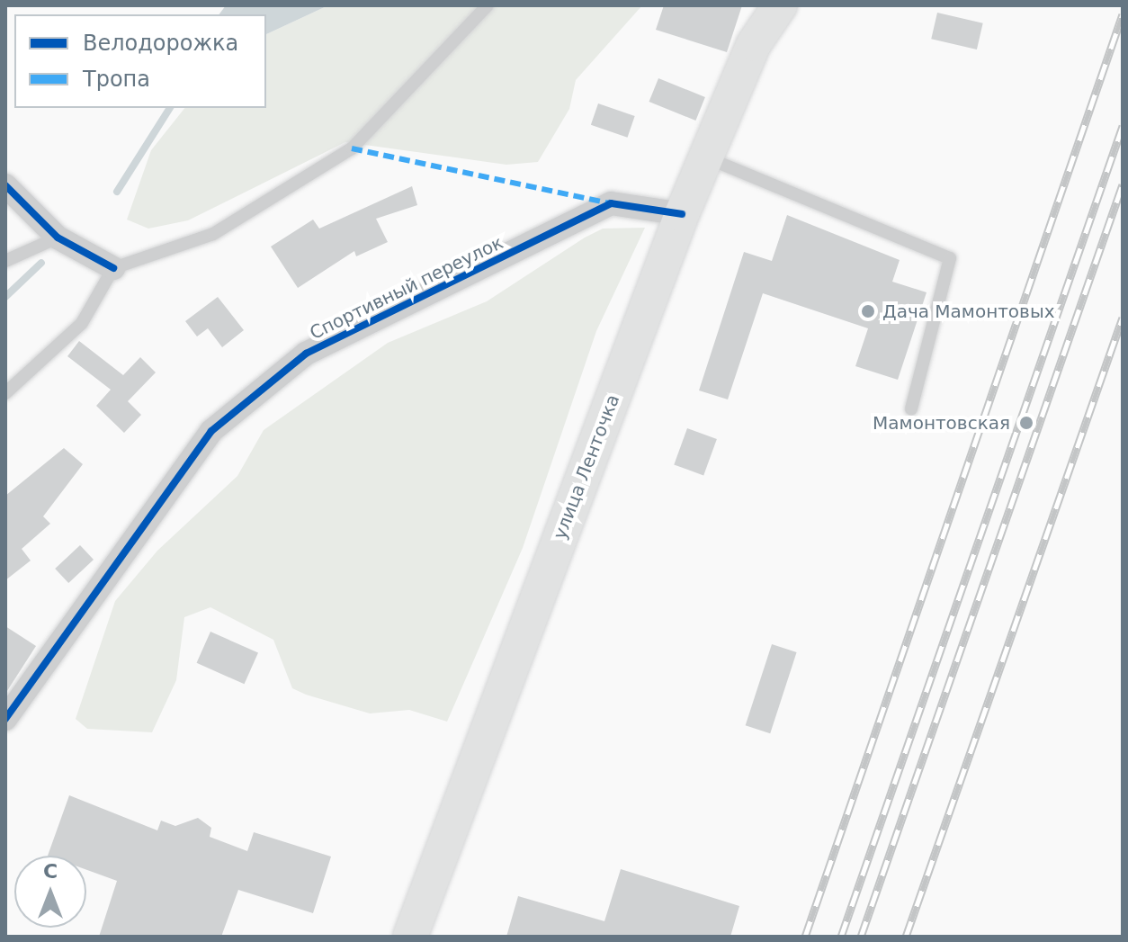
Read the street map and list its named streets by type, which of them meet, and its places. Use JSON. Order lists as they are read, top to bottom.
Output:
{
  "streets": {
    "main road": ["улица Ленточка"],
    "street": ["Спортивный переулок"]
  },
  "crossings": [
    ["Спортивный переулок", "улица Ленточка"]
  ],
  "places": ["Дача Мамонтовых", "Мамонтовская"],
  "legend": ["Велодорожка", "Тропа"],
  "north": "top"
}
